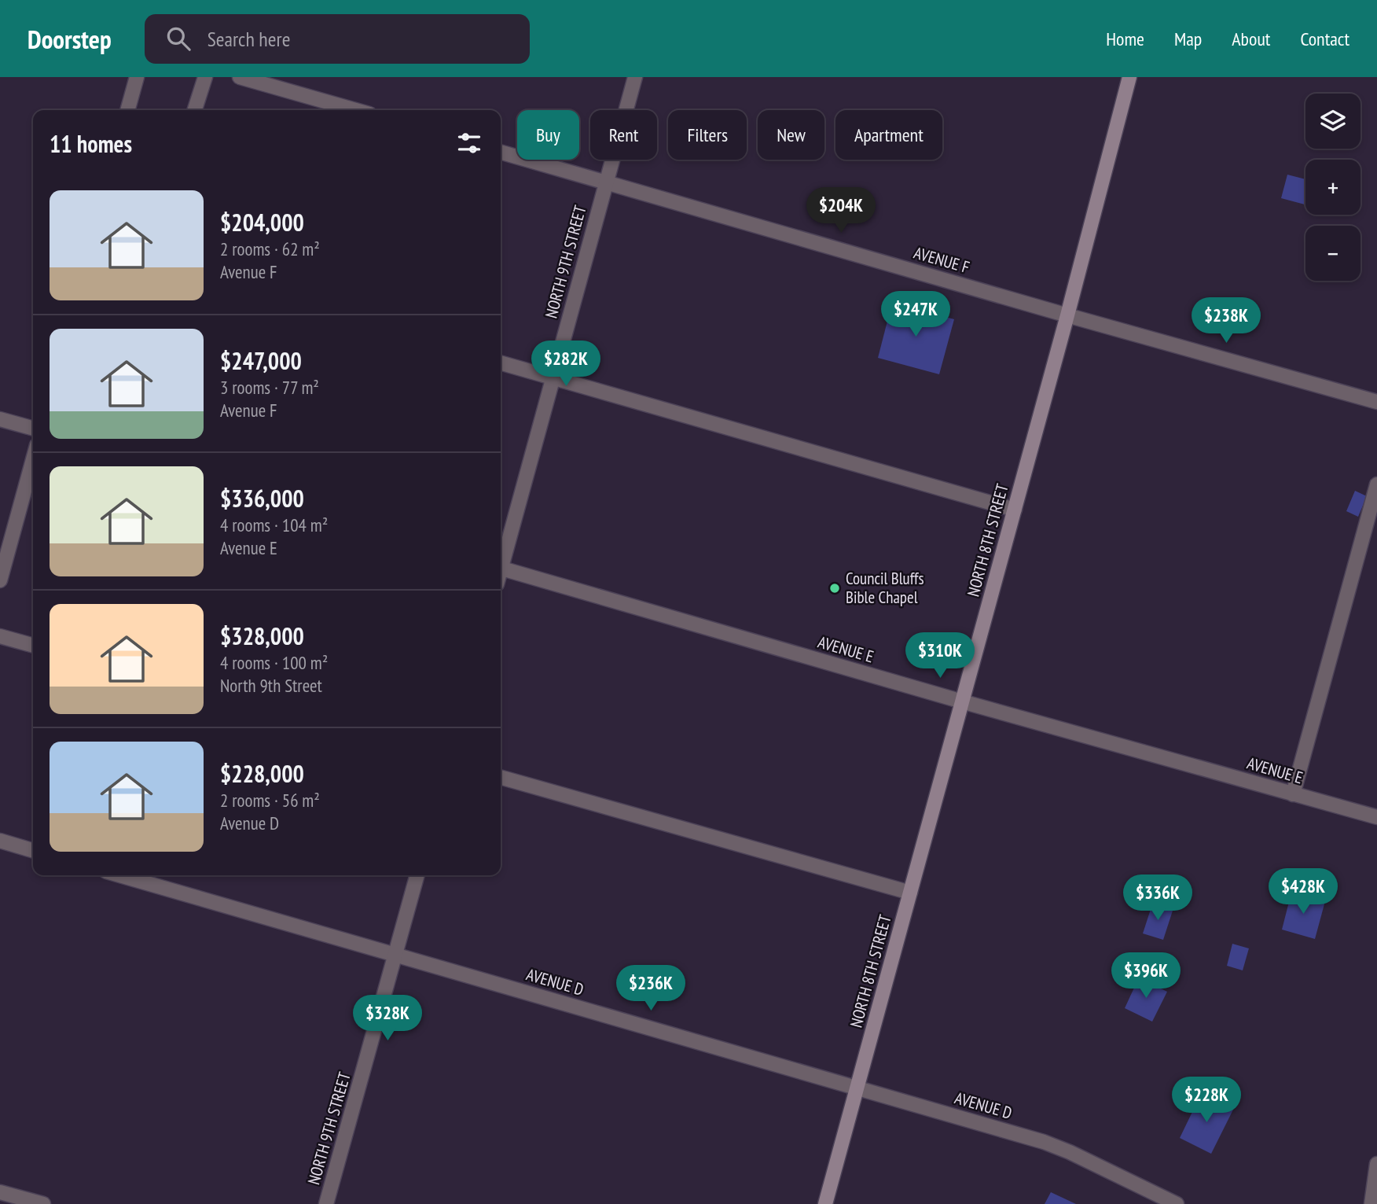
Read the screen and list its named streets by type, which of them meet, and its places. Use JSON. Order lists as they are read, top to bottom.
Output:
{
  "streets": {
    "main road": ["NORTH 8TH STREET"],
    "street": [
      "AVENUE F",
      "NORTH 9TH STREET",
      "AVENUE E",
      "AVENUE D"
    ]
  },
  "crossings": [
    ["AVENUE F", "NORTH 9TH STREET"],
    ["AVENUE F", "NORTH 8TH STREET"],
    ["NORTH 9TH STREET", "AVENUE D"],
    ["NORTH 8TH STREET", "AVENUE E"],
    ["NORTH 8TH STREET", "AVENUE D"]
  ],
  "places": ["Council Bluffs Bible Chapel"],
  "page": {
    "header": "Doorstep",
    "search": "Search here",
    "nav": [
      "Home",
      "Map",
      "About",
      "Contact"
    ],
    "map_buttons": ["+", "−"],
    "chip": [
      "Buy",
      "Rent",
      "Filters",
      "New",
      "Apartment"
    ],
    "heading": "11 homes",
    "list": [
      {
        "name": "$204,000",
        "note": "2 rooms · 62 m² · Avenue F"
      },
      {
        "name": "$247,000",
        "note": "3 rooms · 77 m² · Avenue F"
      },
      {
        "name": "$336,000",
        "note": "4 rooms · 104 m² · Avenue E"
      },
      {
        "name": "$328,000",
        "note": "4 rooms · 100 m² · North 9th Street"
      },
      {
        "name": "$228,000",
        "note": "2 rooms · 56 m² · Avenue D"
      }
    ],
    "price": [
      "$204K",
      "$247K",
      "$238K",
      "$282K",
      "$310K",
      "$428K",
      "$336K",
      "$396K",
      "$236K",
      "$328K",
      "$228K"
    ]
  }
}
